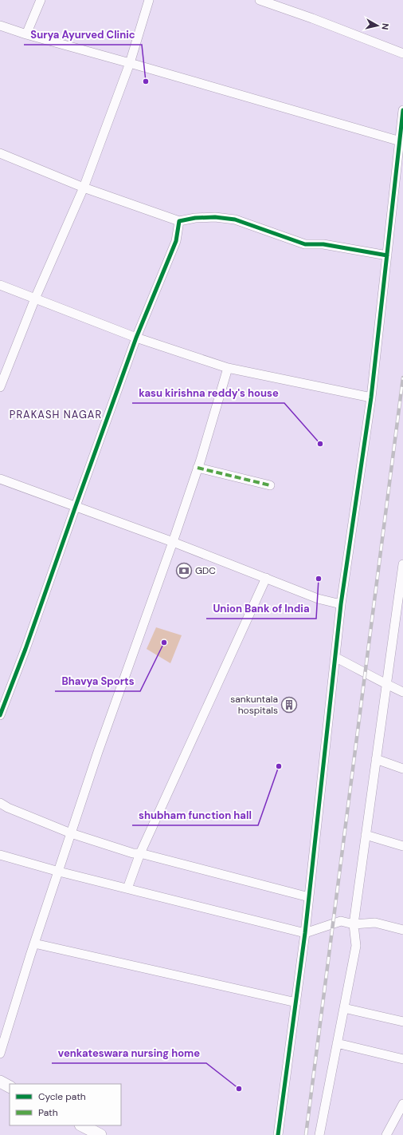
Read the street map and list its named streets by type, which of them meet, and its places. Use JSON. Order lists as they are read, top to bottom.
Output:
{
  "districts": ["PRAKASH NAGAR"],
  "places": {
    "other": [
      "Surya Ayurved Clinic",
      "kasu kirishna reddy's house",
      "Union Bank of India",
      "Bhavya Sports",
      "shubham function hall",
      "venkateswara nursing home"
    ],
    "bank": ["GDC"],
    "building": ["sankuntala hospitals"]
  },
  "legend": ["Cycle path", "Path"],
  "north": "right"
}
